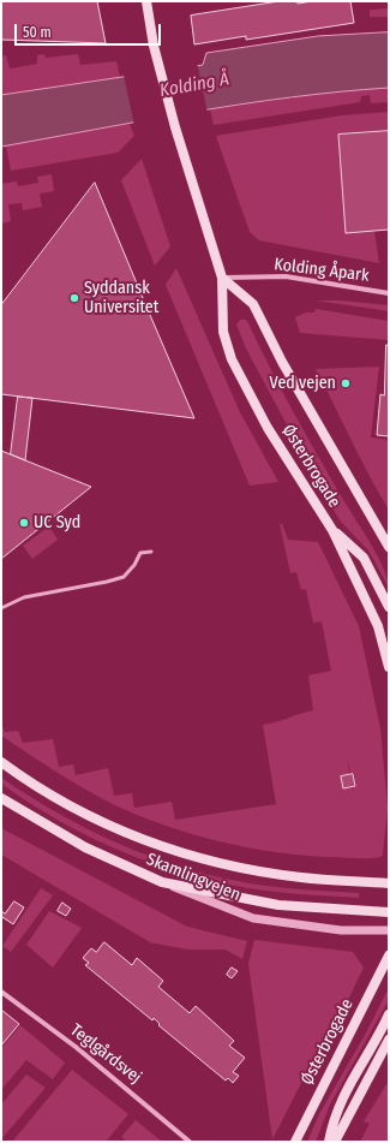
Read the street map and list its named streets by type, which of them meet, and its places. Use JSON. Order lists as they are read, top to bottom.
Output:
{
  "streets": {
    "main road": ["Østerbrogade", "Skamlingvejen"],
    "street": ["Kolding Åpark", "Teglgårdsvej"]
  },
  "crossings": [
    ["Kolding Åpark", "Østerbrogade"]
  ],
  "water": ["Kolding Å"],
  "places": ["Syddansk Universitet", "Ved vejen", "UC Syd"],
  "scale_bar": "50 m"
}
